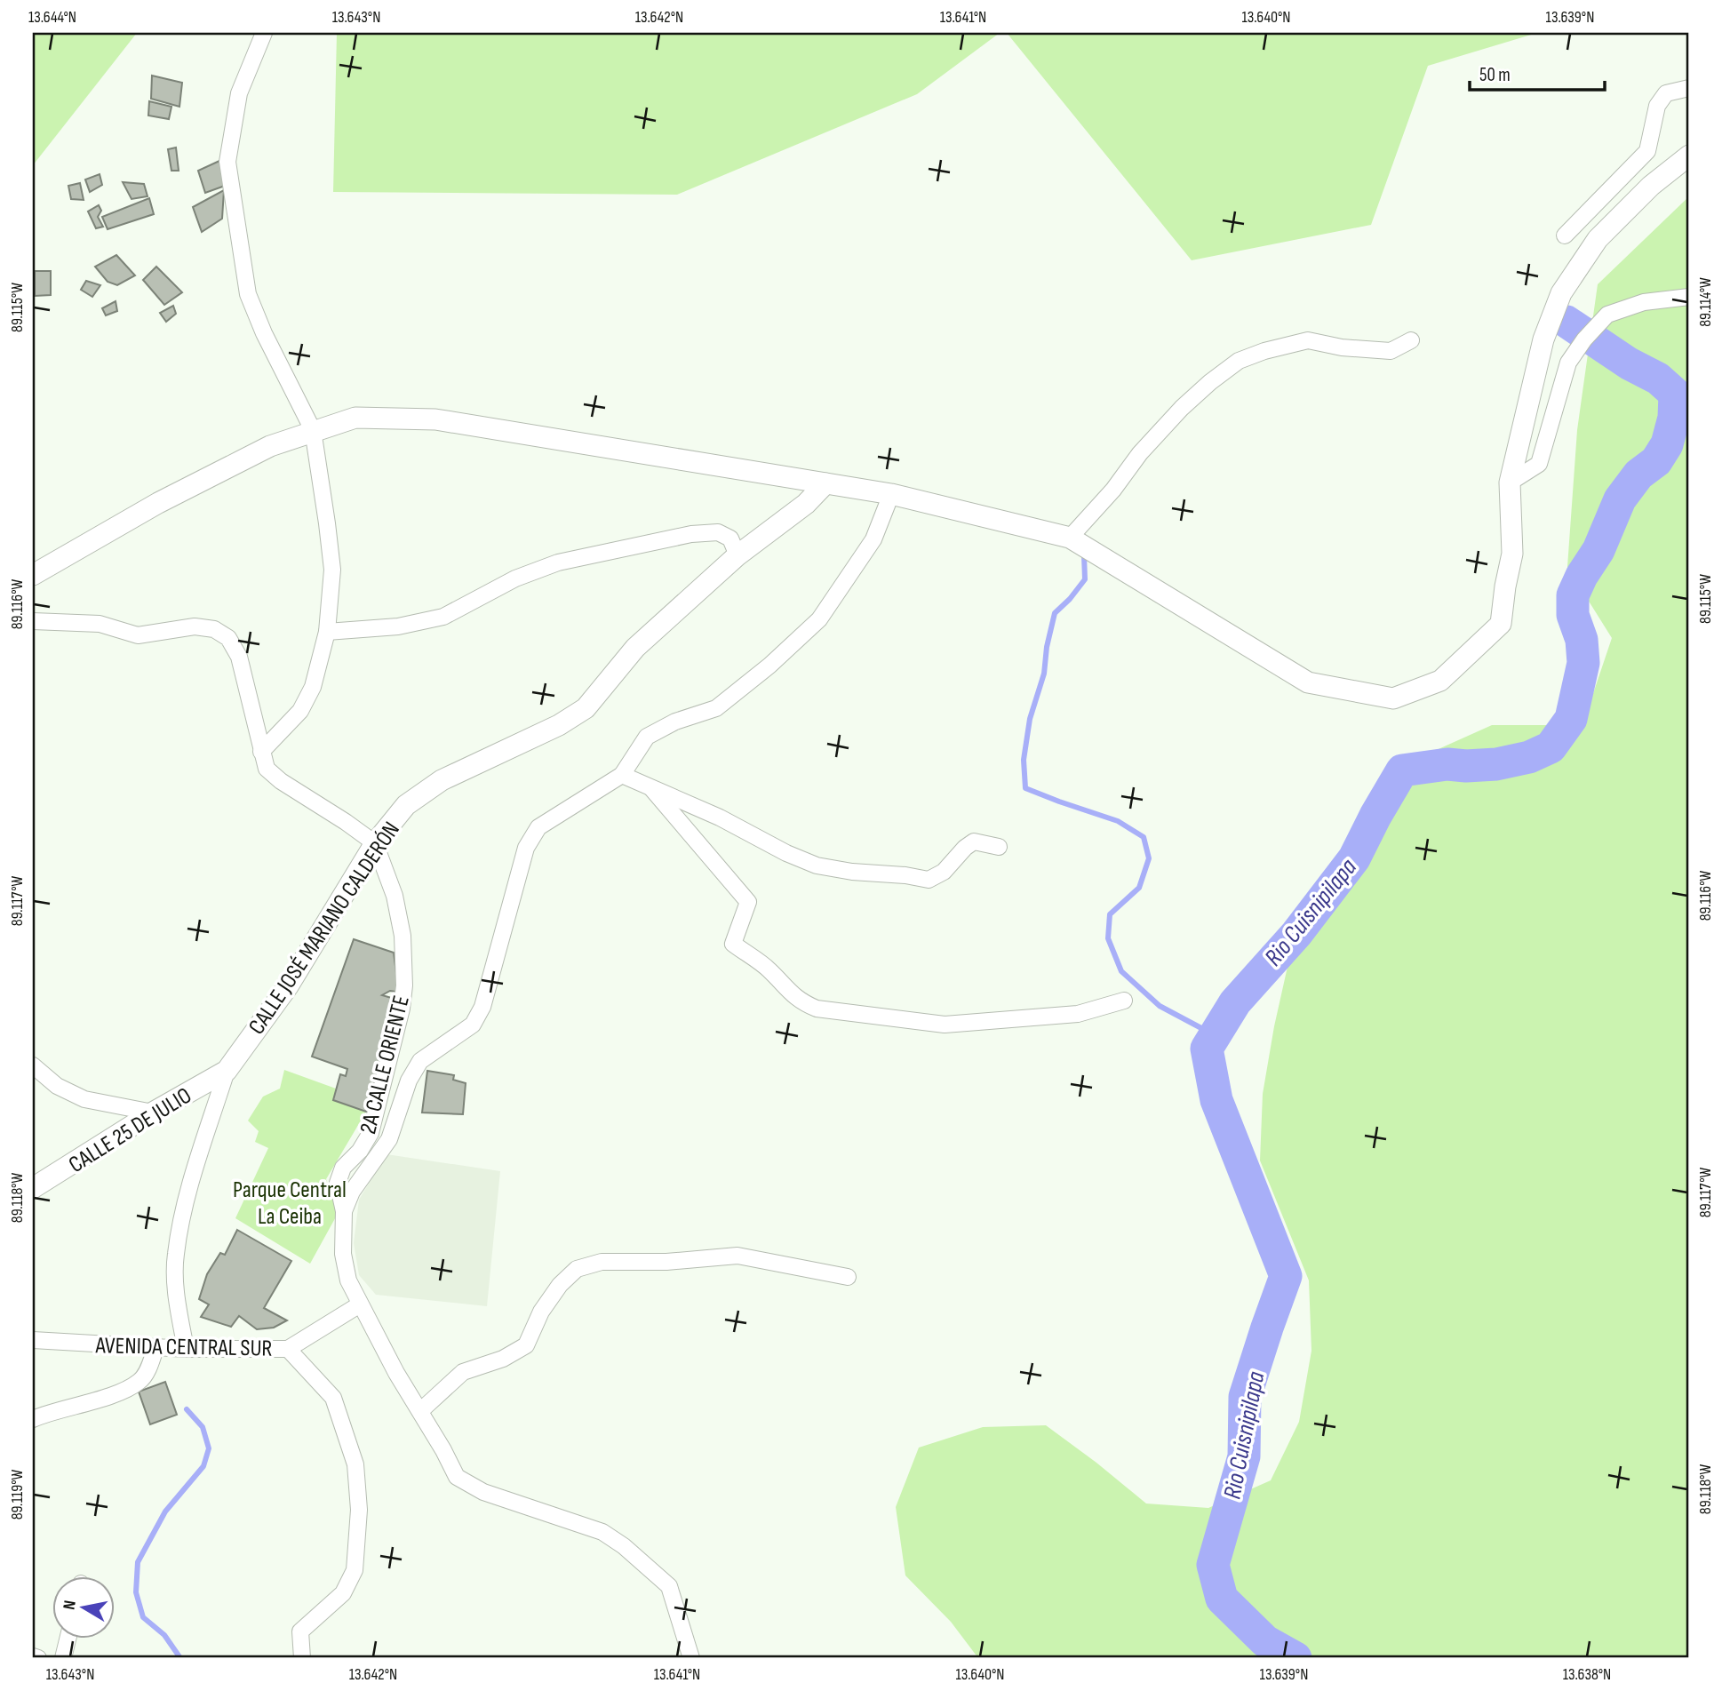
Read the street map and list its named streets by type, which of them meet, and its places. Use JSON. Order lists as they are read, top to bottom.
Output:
{
  "streets": {
    "street": [
      "CALLE JOSÉ MARIANO CALDERÓN",
      "2A CALLE ORIENTE",
      "CALLE 25 DE JULIO",
      "AVENIDA CENTRAL SUR"
    ]
  },
  "crossings": [
    ["CALLE JOSÉ MARIANO CALDERÓN", "2A CALLE ORIENTE"],
    ["CALLE JOSÉ MARIANO CALDERÓN", "CALLE 25 DE JULIO"],
    ["CALLE JOSÉ MARIANO CALDERÓN", "AVENIDA CENTRAL SUR"],
    ["2A CALLE ORIENTE", "AVENIDA CENTRAL SUR"]
  ],
  "water": ["Rio Cuisnipilapa"],
  "parks": ["Parque Central La Ceiba"],
  "scale_bar": "50 m",
  "north": "left",
  "coordinates": [
    "13.644°N",
    "13.643°N",
    "13.642°N",
    "13.641°N",
    "13.640°N",
    "13.639°N",
    "89.114°W",
    "89.115°W",
    "89.116°W",
    "89.117°W",
    "89.118°W",
    "89.119°W",
    "13.638°N"
  ]
}
